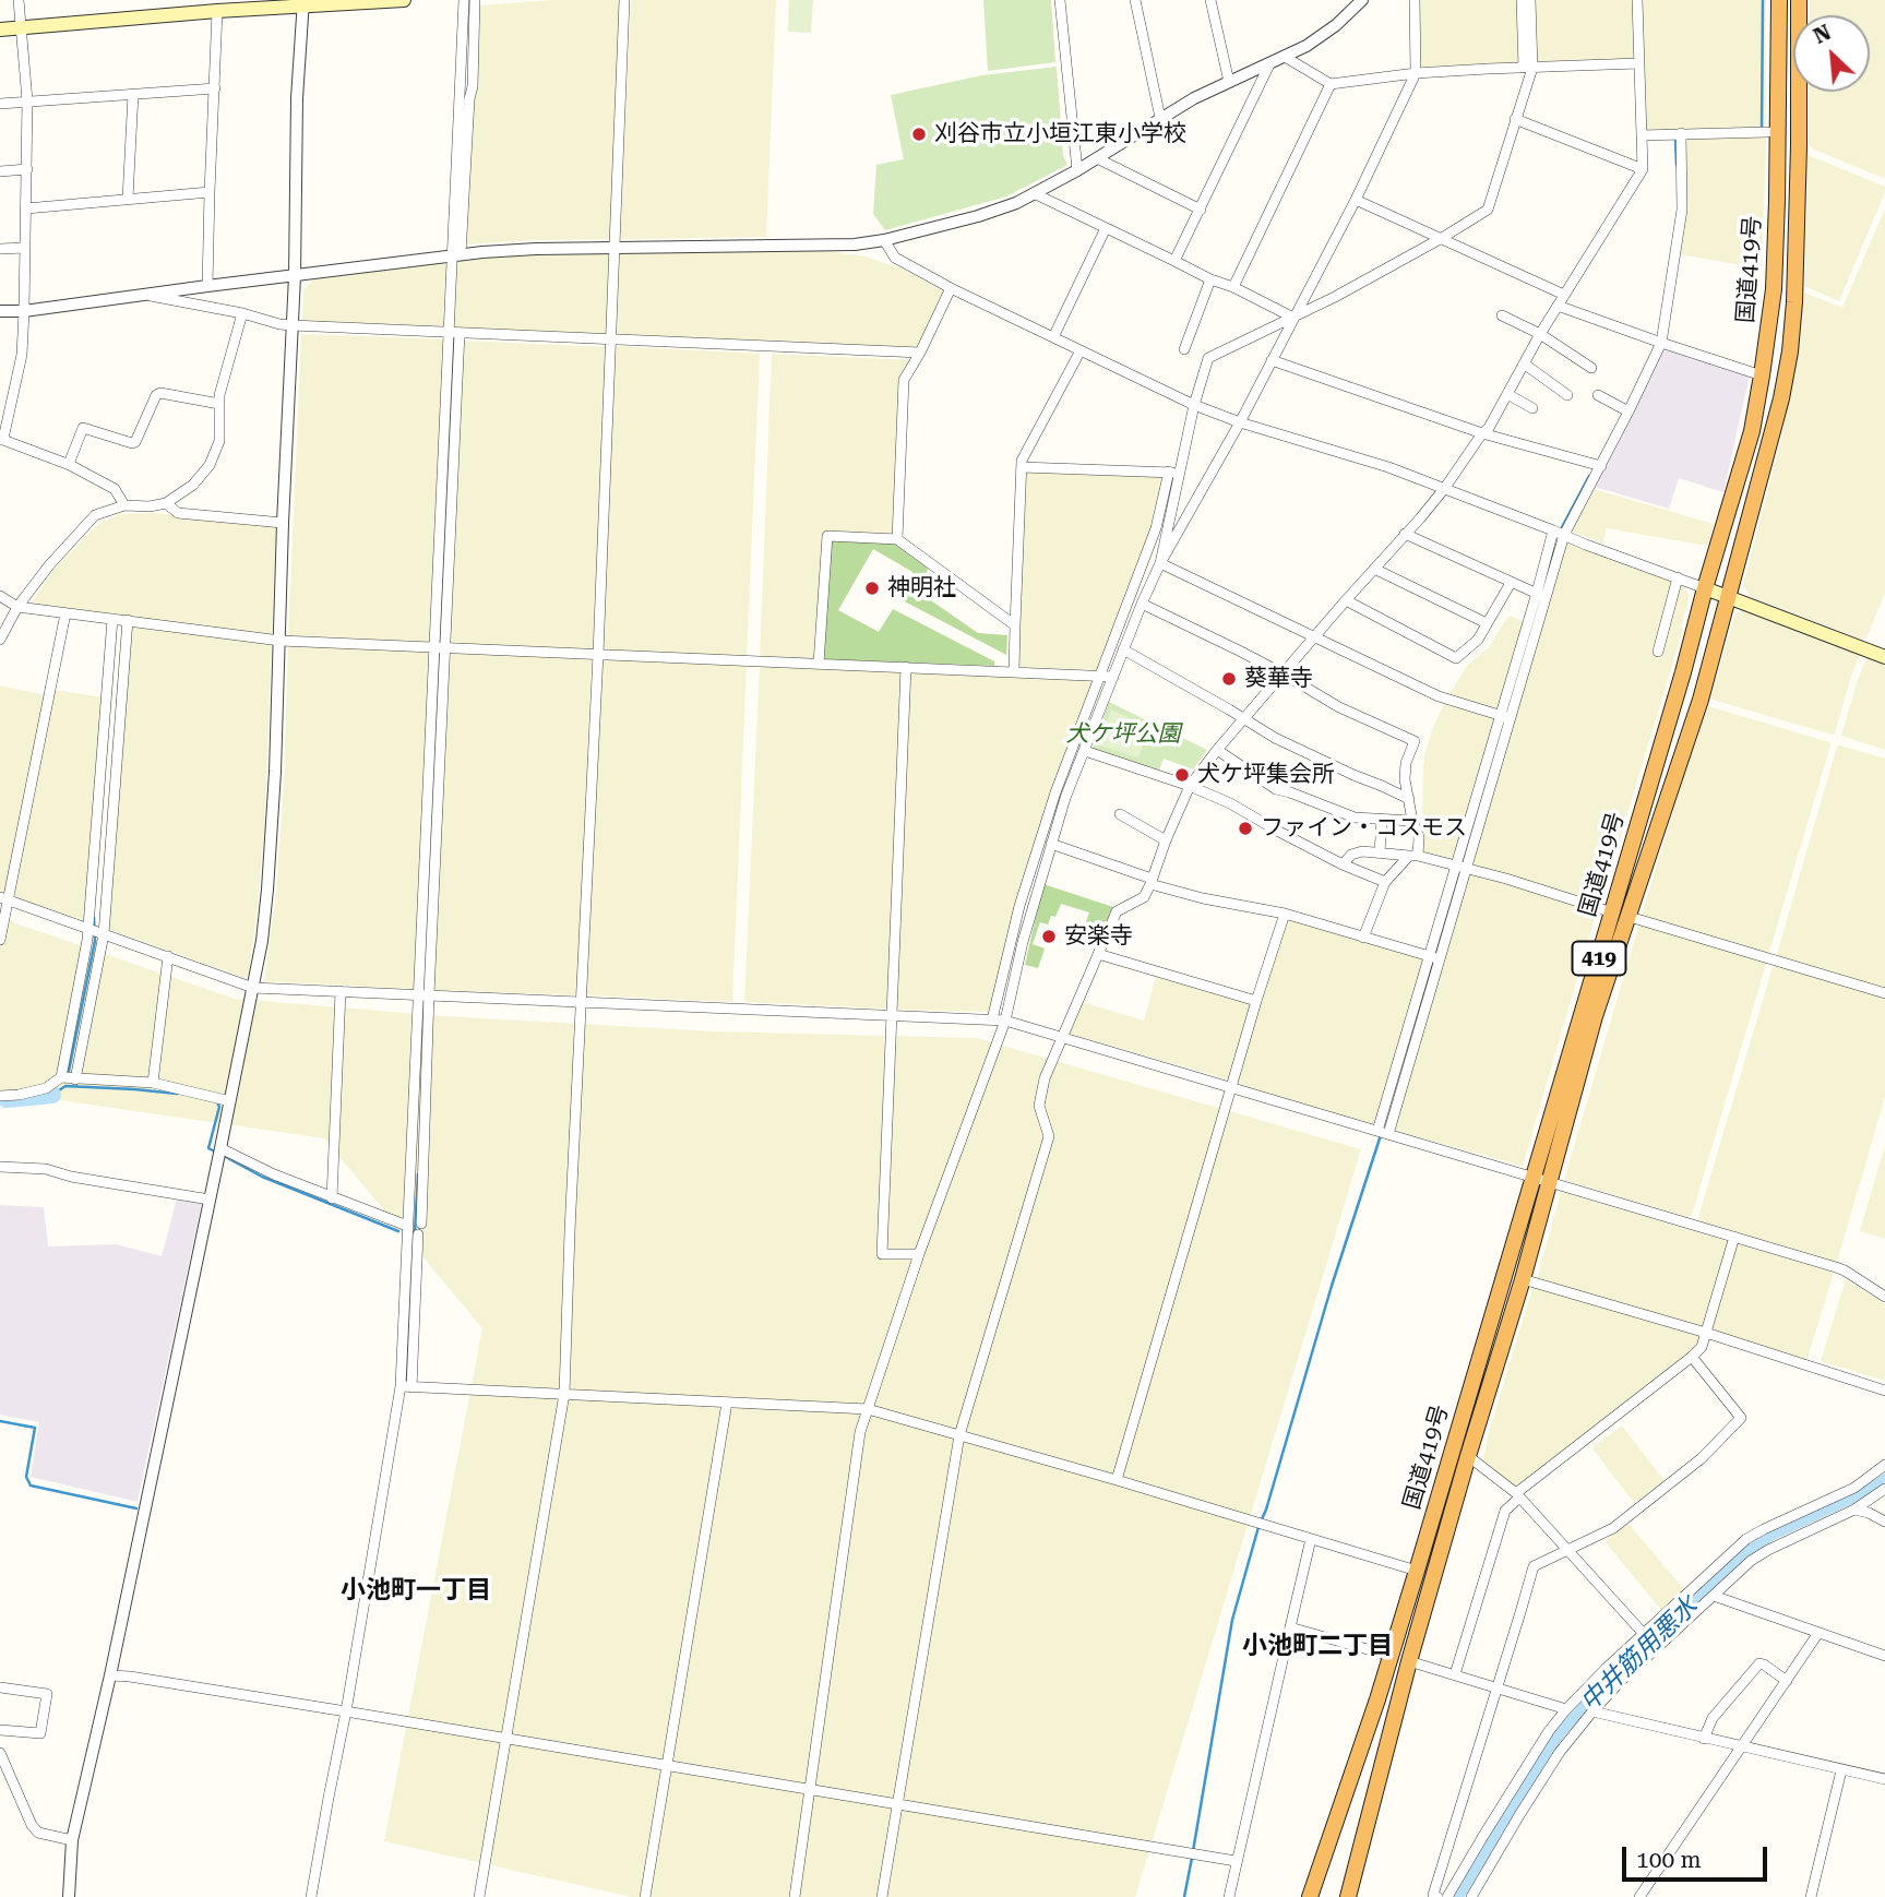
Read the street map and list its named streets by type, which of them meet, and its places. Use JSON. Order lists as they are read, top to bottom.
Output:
{
  "streets": {
    "highway": ["国道419号", "419"]
  },
  "districts": ["小池町一丁目", "小池町二丁目"],
  "water": ["中井筋用悪水"],
  "parks": ["犬ケ坪公園"],
  "places": [
    "刈谷市立小垣江東小学校",
    "神明社",
    "葵華寺",
    "犬ケ坪集会所",
    "ファイン・コスモス",
    "安楽寺"
  ],
  "scale_bar": "100 m",
  "north": "top left"
}
